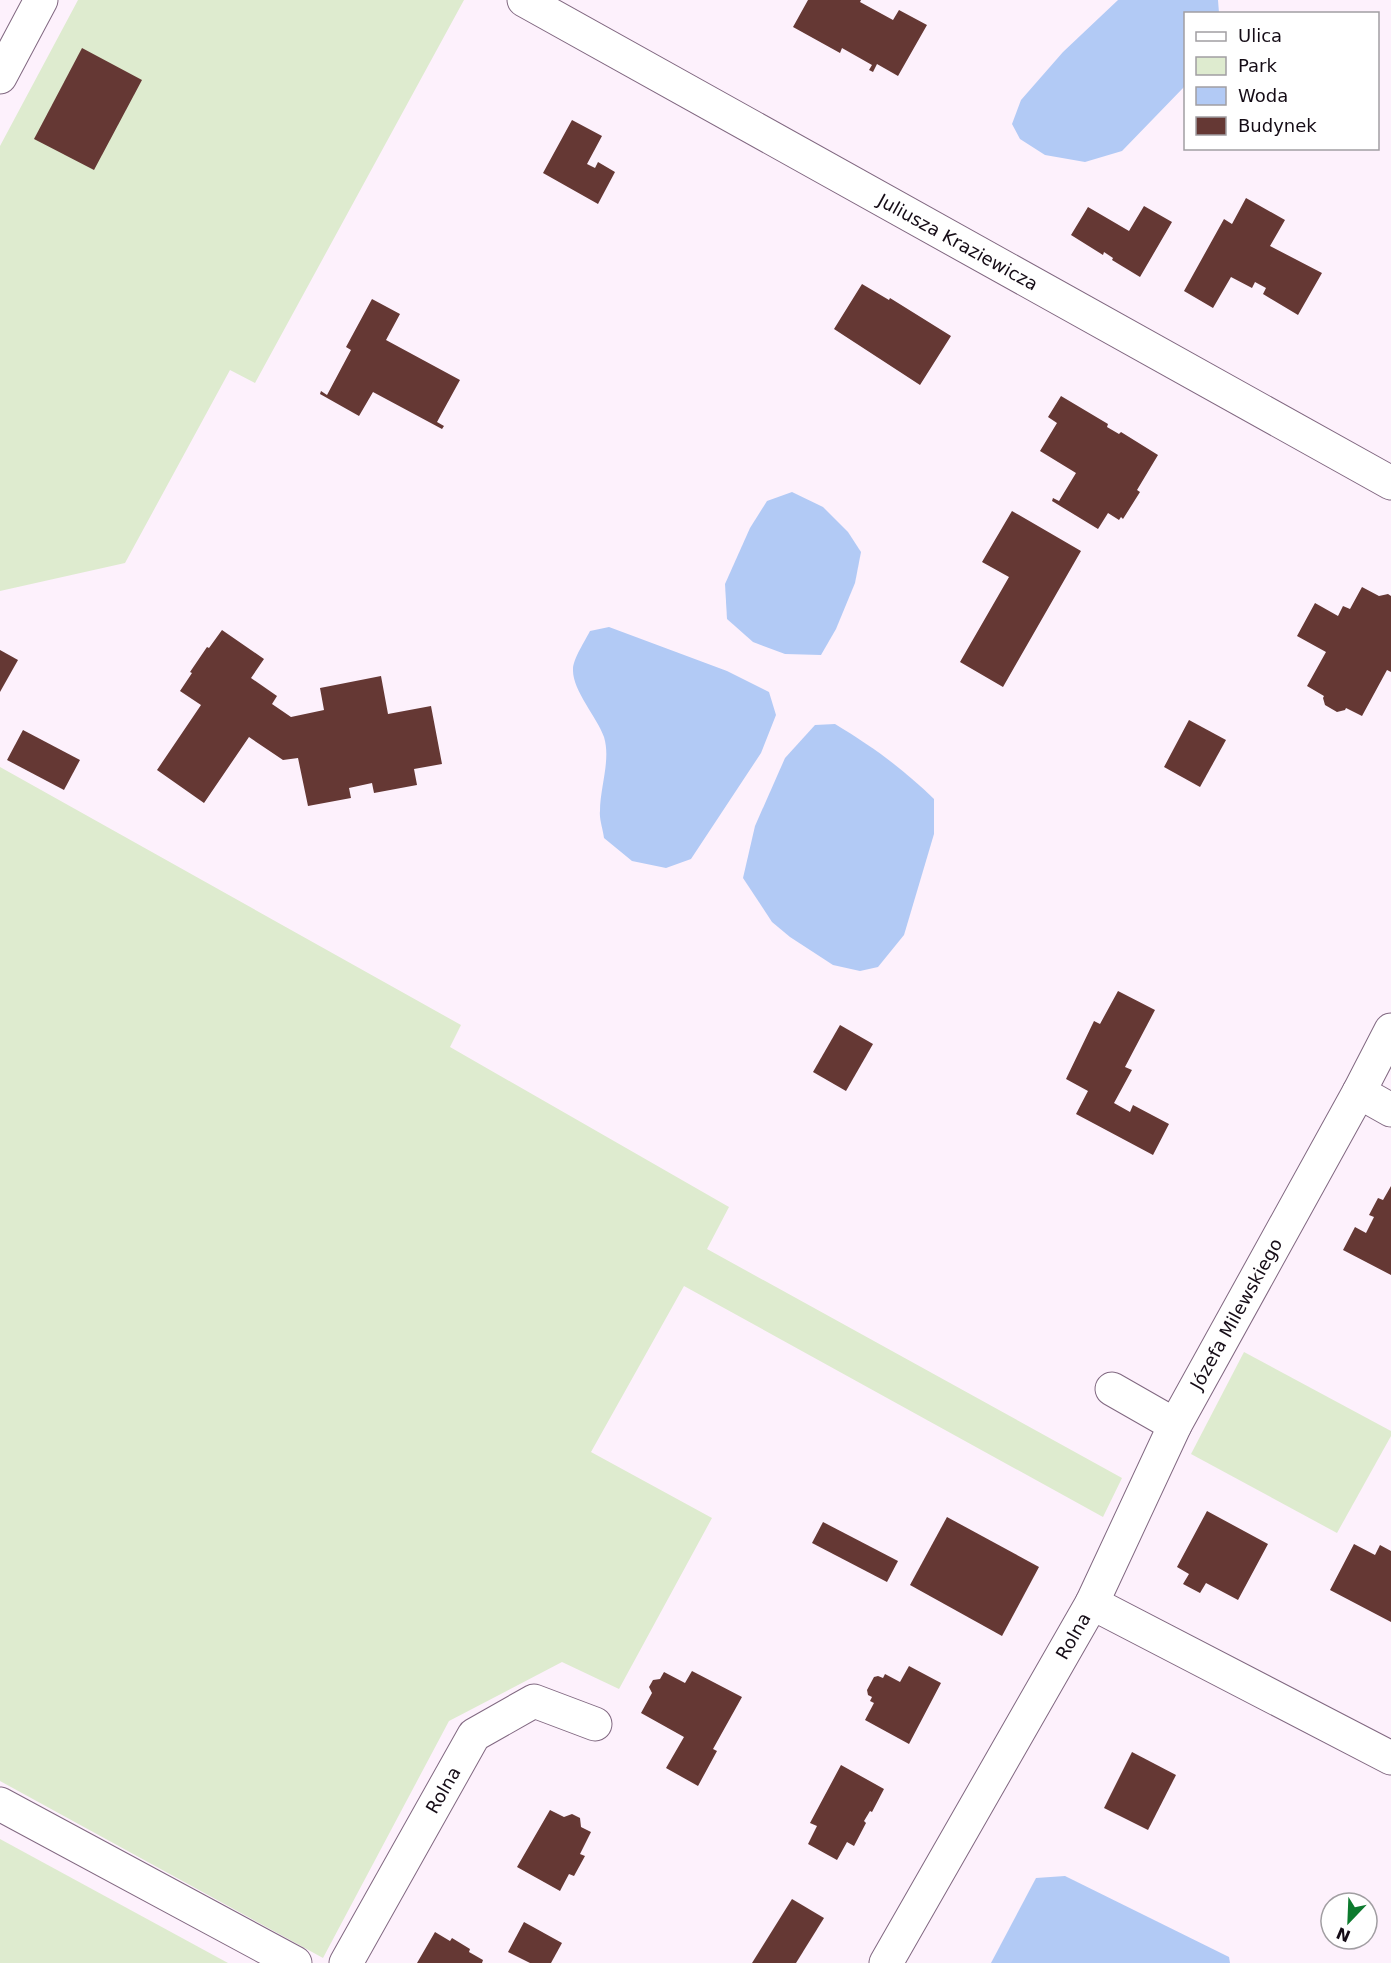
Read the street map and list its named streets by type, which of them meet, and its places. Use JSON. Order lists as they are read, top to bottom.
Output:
{
  "streets": {
    "street": ["Juliusza Kraziewicza", "Józefa Milewskiego", "Rolna"]
  },
  "crossings": [
    ["Józefa Milewskiego", "Rolna"]
  ],
  "legend": [
    "Ulica",
    "Park",
    "Woda",
    "Budynek"
  ],
  "north": "bottom left"
}
